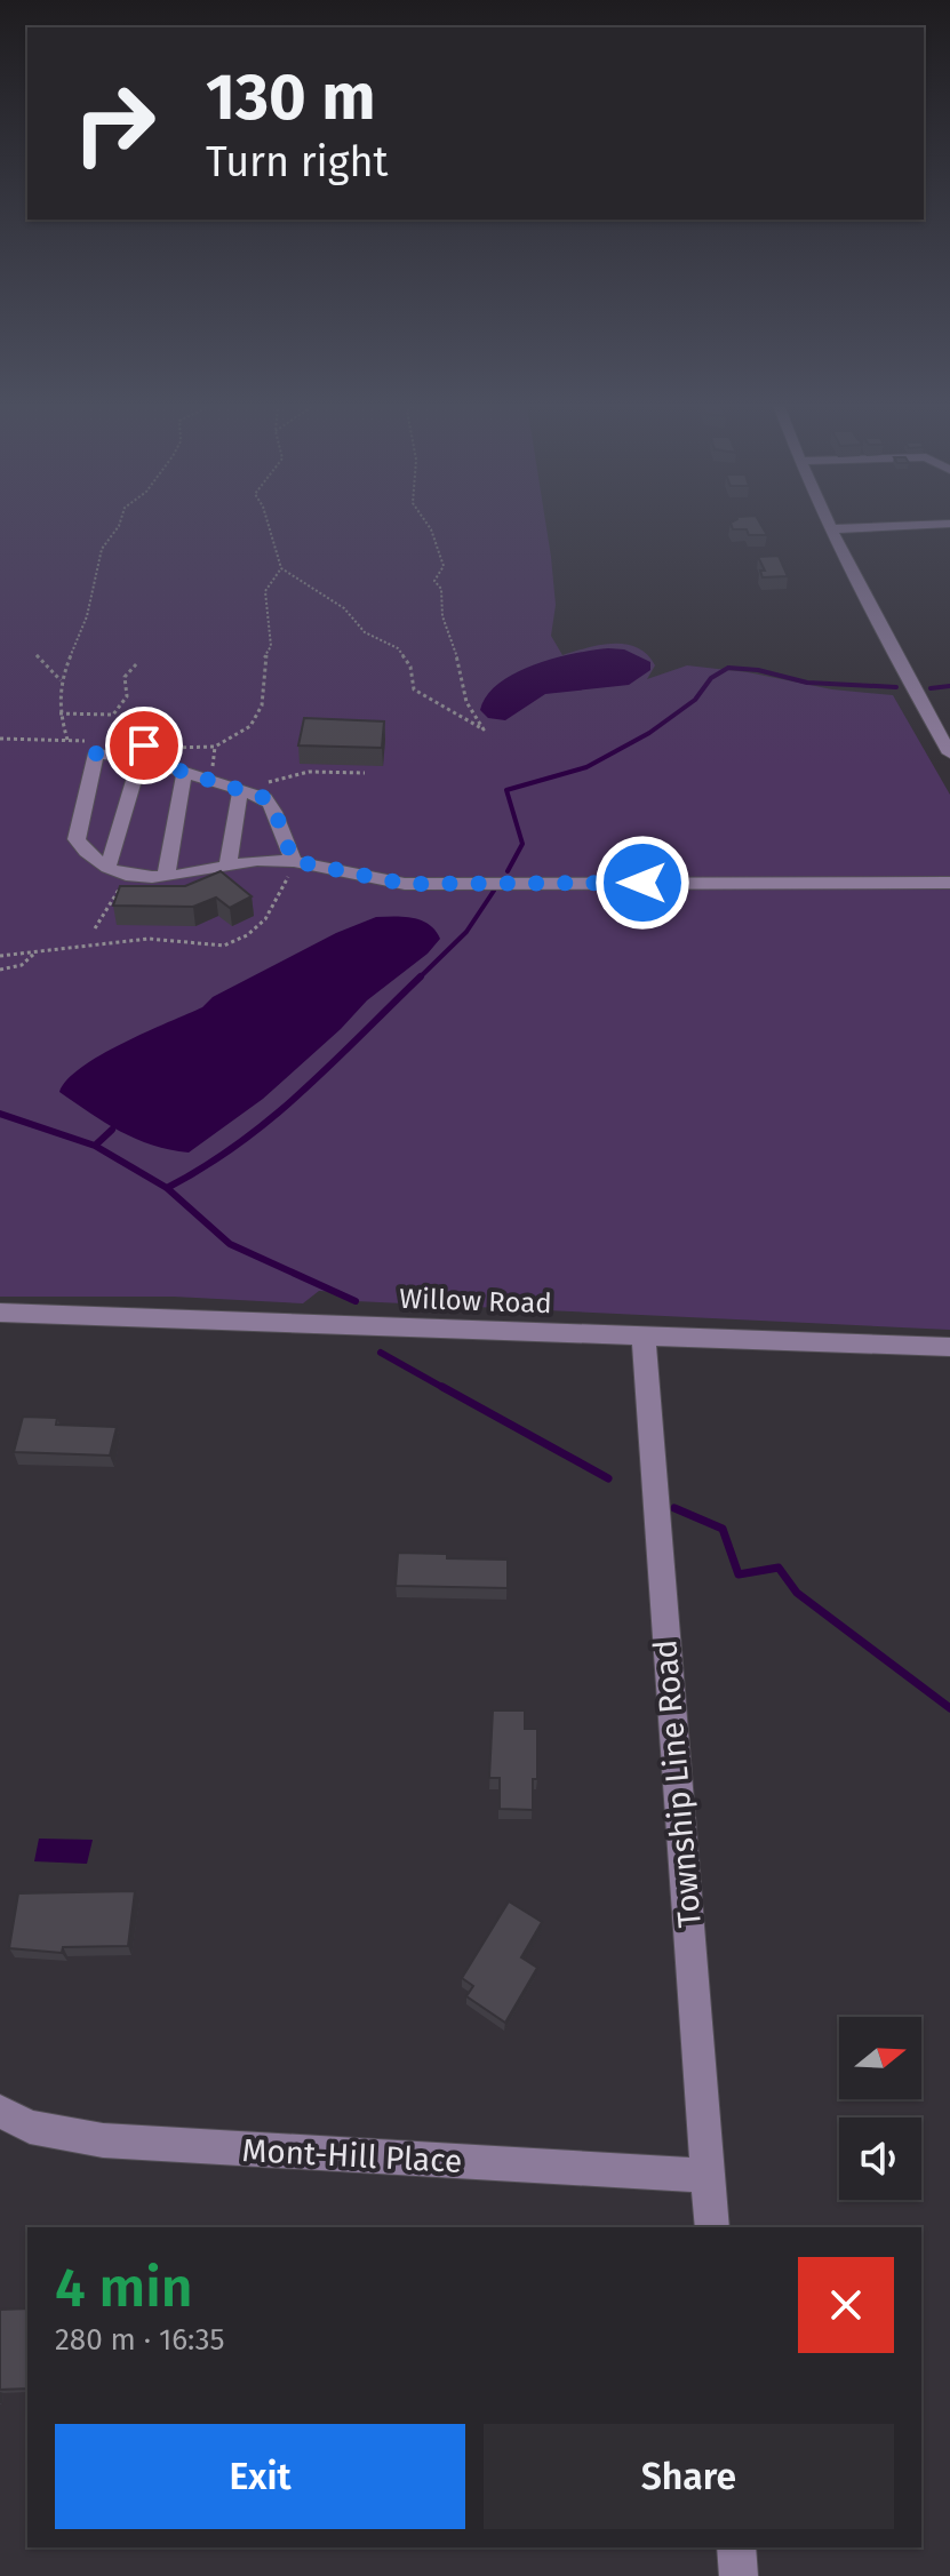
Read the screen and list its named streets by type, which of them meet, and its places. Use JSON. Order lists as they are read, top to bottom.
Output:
{
  "streets": {
    "street": ["Willow Road", "Township Line Road", "Mont-Hill Place"]
  },
  "crossings": [
    ["Willow Road", "Township Line Road"],
    ["Township Line Road", "Mont-Hill Place"]
  ],
  "north": "right",
  "page": {
    "turn": ["130 m", "Turn right"],
    "heading": ["4 min", "280 m · 16:35"],
    "buttons": ["Exit", "Share"]
  }
}
